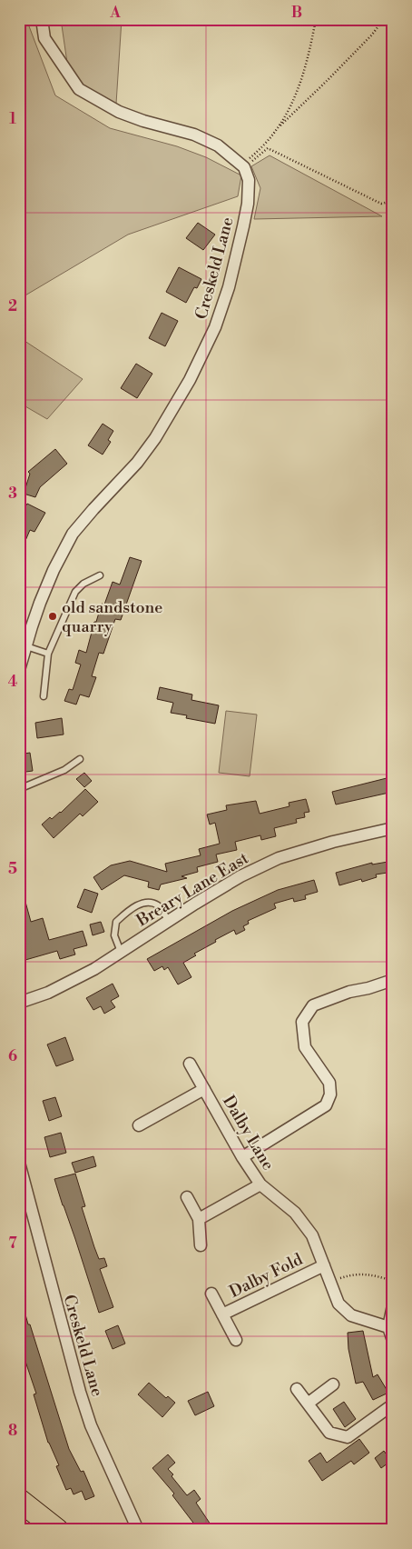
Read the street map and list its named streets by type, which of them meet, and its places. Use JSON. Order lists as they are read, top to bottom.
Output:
{
  "streets": {
    "street": [
      "Creskeld Lane",
      "Breary Lane East",
      "Dalby Lane",
      "Dalby Fold"
    ]
  },
  "crossings": [
    ["Dalby Lane", "Dalby Fold"]
  ],
  "places": ["old sandstone quarry"],
  "grid": {
    "columns": ["A", "B"],
    "rows": [
      "1",
      "2",
      "3",
      "4",
      "5",
      "6",
      "7",
      "8"
    ]
  }
}
